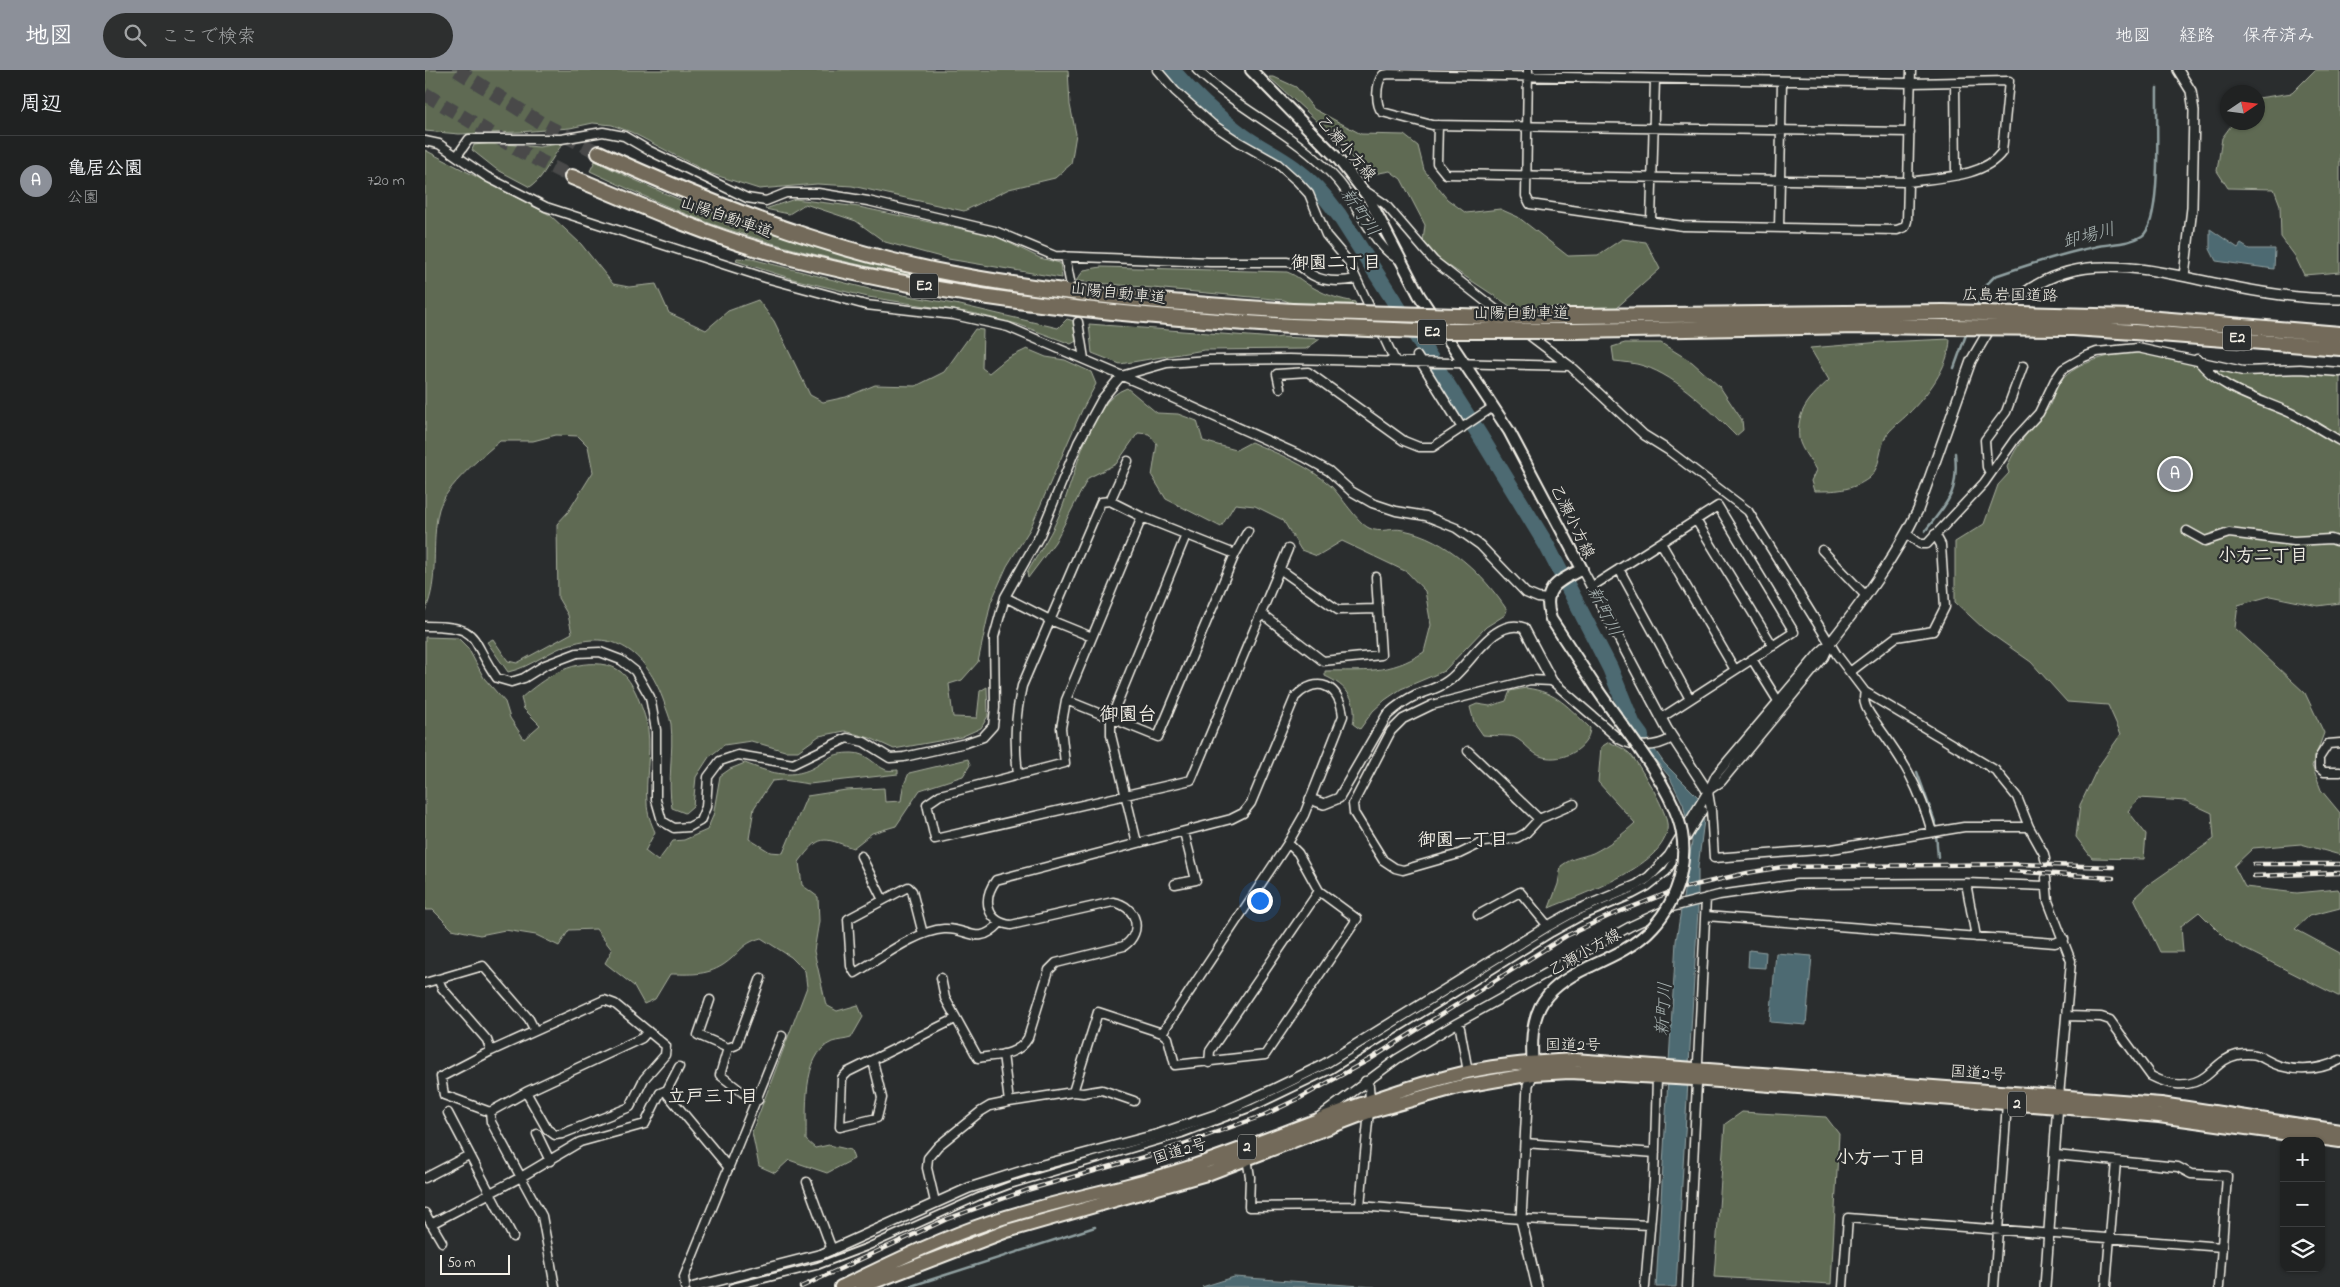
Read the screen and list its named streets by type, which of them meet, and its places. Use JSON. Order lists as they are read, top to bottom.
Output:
{
  "streets": {
    "highway": [
      "山陽自動車道",
      "E2",
      "広島岩国道路",
      "国道2号",
      "2"
    ],
    "main road": ["乙瀬小方線"]
  },
  "crossings": [
    ["乙瀬小方線", "国道2号"],
    ["山陽自動車道", "広島岩国道路"]
  ],
  "districts": [
    "御園二丁目",
    "小方二丁目",
    "御園台",
    "御園一丁目",
    "立戸三丁目",
    "小方一丁目"
  ],
  "water": ["新町川", "卸場川"],
  "scale_bar": "50 m",
  "north": "right",
  "page": {
    "header": "地図",
    "search": "ここで検索",
    "nav": ["地図", "経路", "保存済み"],
    "heading": "周辺",
    "list": [
      {
        "mark": "A",
        "name": "亀居公園",
        "note": "公園",
        "value": "720 m"
      }
    ],
    "pins": "A",
    "map_buttons": ["+", "−"],
    "scale": "50 m"
  }
}
